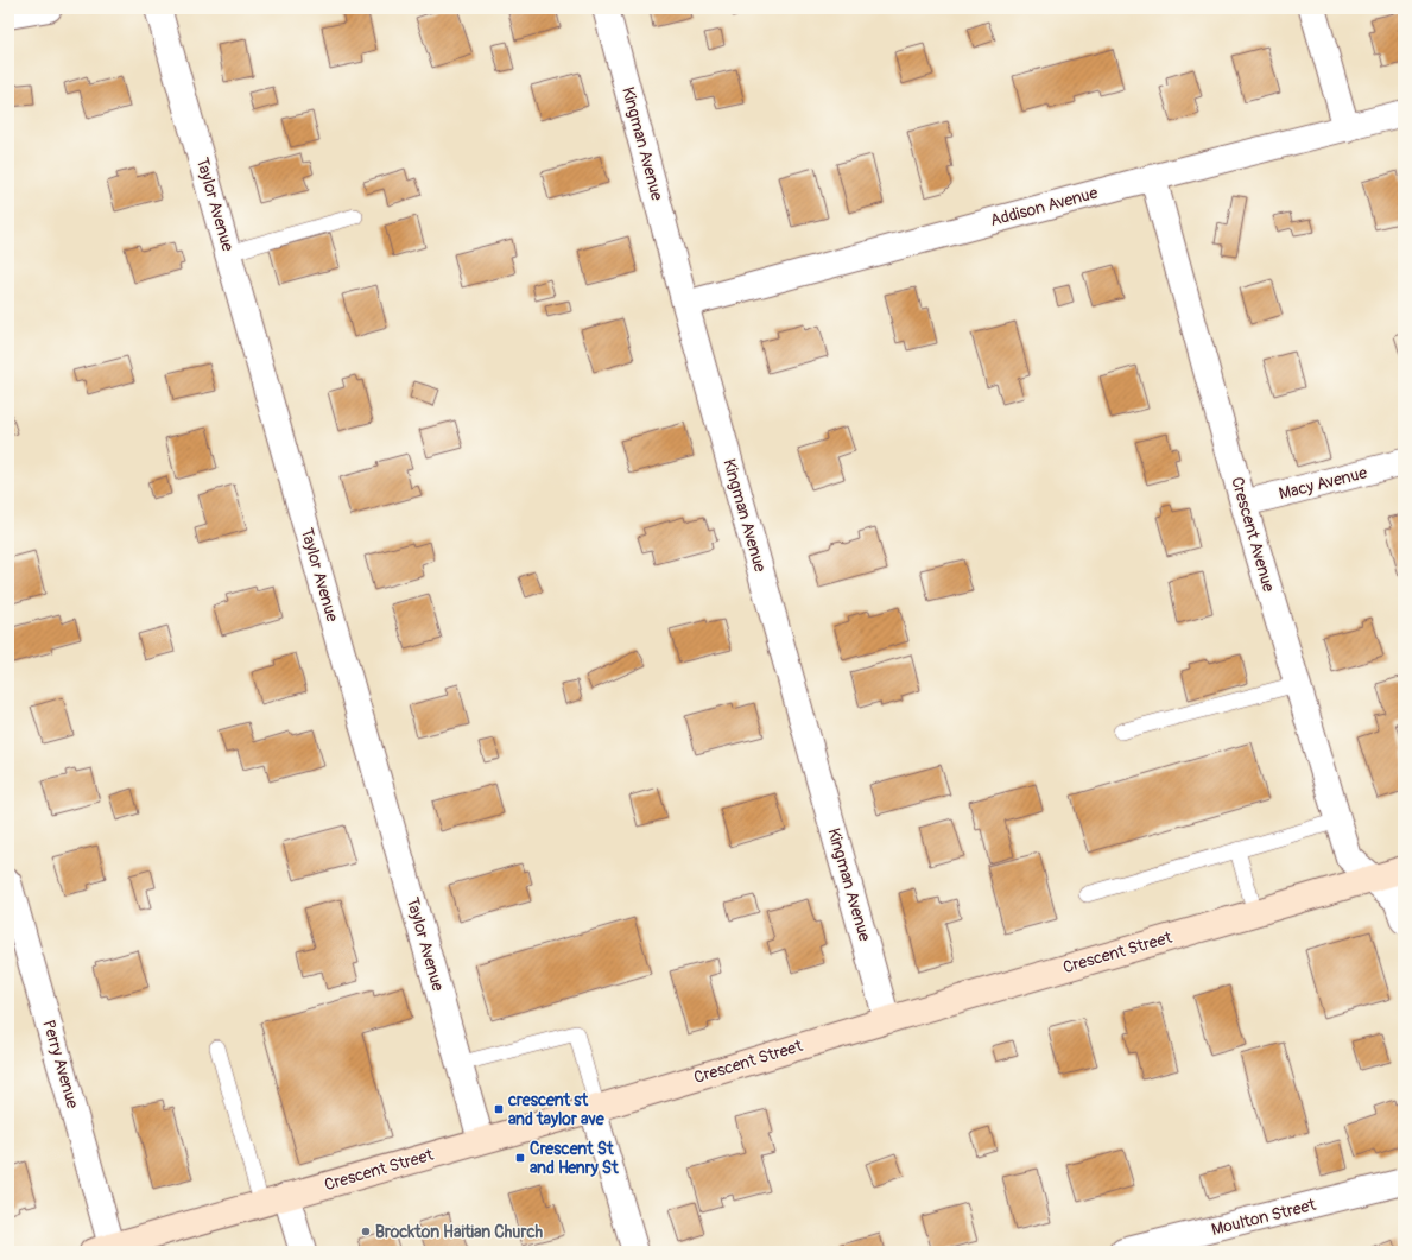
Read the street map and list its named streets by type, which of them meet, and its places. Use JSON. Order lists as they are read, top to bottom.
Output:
{
  "streets": {
    "main road": ["Crescent Street"],
    "street": [
      "Kingman Avenue",
      "Taylor Avenue",
      "Addison Avenue",
      "Macy Avenue",
      "Crescent Avenue",
      "Perry Avenue",
      "Moulton Street"
    ]
  },
  "crossings": [
    ["Kingman Avenue", "Addison Avenue"],
    ["Kingman Avenue", "Crescent Street"],
    ["Taylor Avenue", "Crescent Street"],
    ["Addison Avenue", "Crescent Avenue"],
    ["Macy Avenue", "Crescent Avenue"],
    ["Crescent Avenue", "Crescent Street"],
    ["Crescent Street", "Perry Avenue"]
  ],
  "places": {
    "transit": ["crescent st and taylor ave", "Crescent St and Henry St"],
    "other": ["Brockton Haitian Church"]
  }
}
